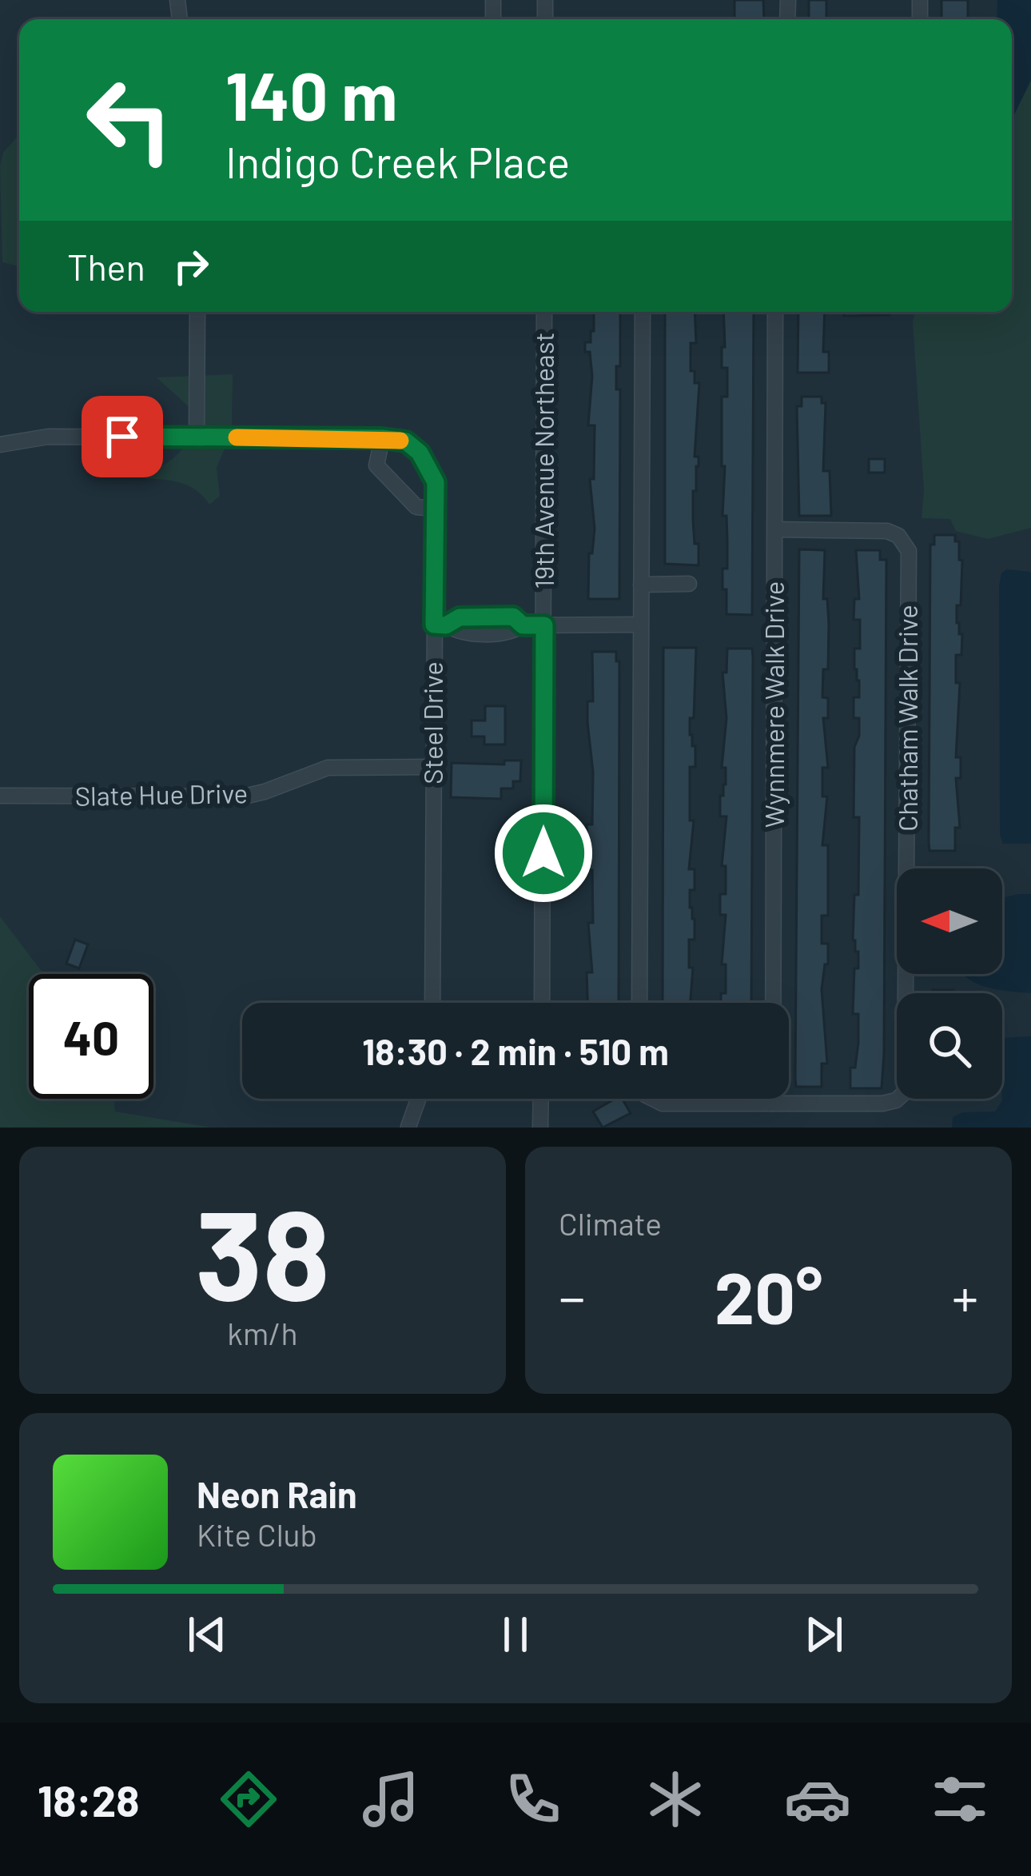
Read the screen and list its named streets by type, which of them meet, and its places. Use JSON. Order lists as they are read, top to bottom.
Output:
{
  "streets": {
    "street": [
      "19th Avenue Northeast",
      "Wynnmere Walk Drive",
      "Chatham Walk Drive",
      "Steel Drive",
      "Slate Hue Drive"
    ]
  },
  "crossings": [
    ["Wynnmere Walk Drive", "Chatham Walk Drive"],
    ["Steel Drive", "Slate Hue Drive"]
  ],
  "north": "left",
  "page": {
    "turn": ["140 m", "Indigo Creek Place"],
    "then": "Then",
    "limit": "40",
    "trip": "18:30 · 2 min · 510 m",
    "tile": [
      ["38", "km/h"],
      "Climate"
    ],
    "heat": ["−", "20°", "+"],
    "song": ["Neon Rain", "Kite Club"],
    "tabs": "18:28"
  }
}
